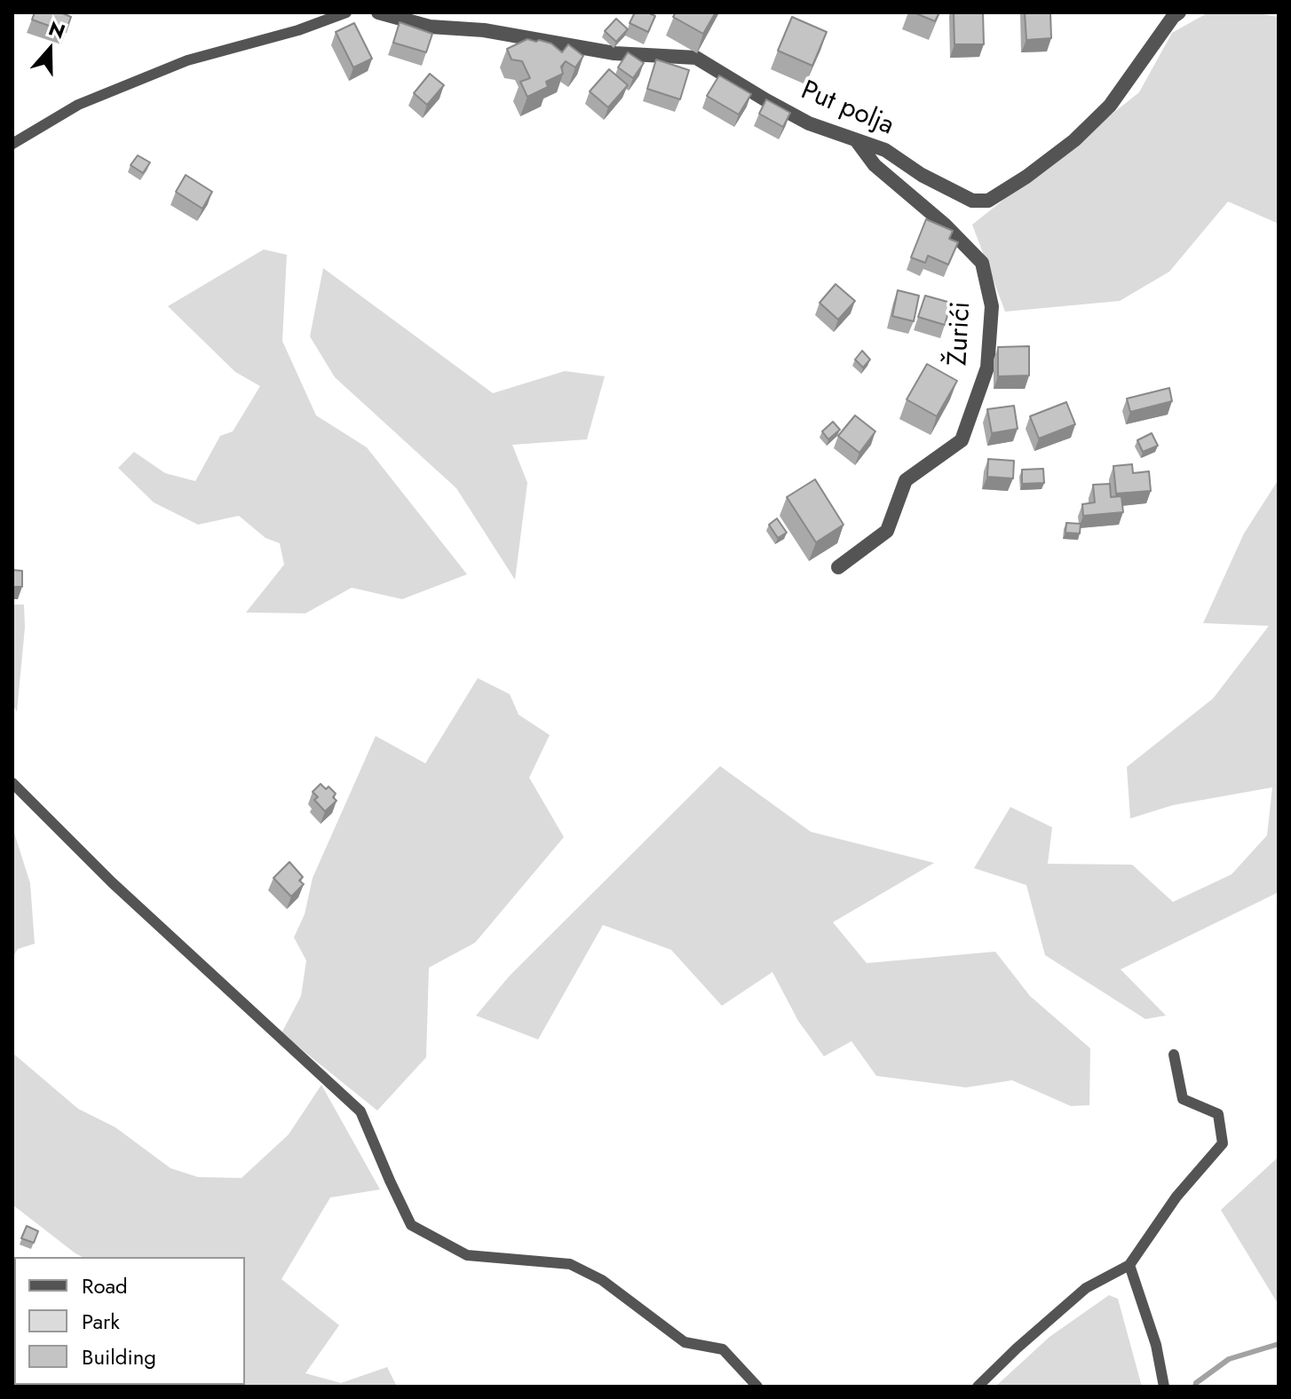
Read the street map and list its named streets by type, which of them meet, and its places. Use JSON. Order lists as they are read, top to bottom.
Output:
{
  "streets": {
    "street": ["Put polja", "Žurići"]
  },
  "crossings": [
    ["Put polja", "Žurići"]
  ],
  "legend": ["Road", "Park", "Building"],
  "north": "top"
}
